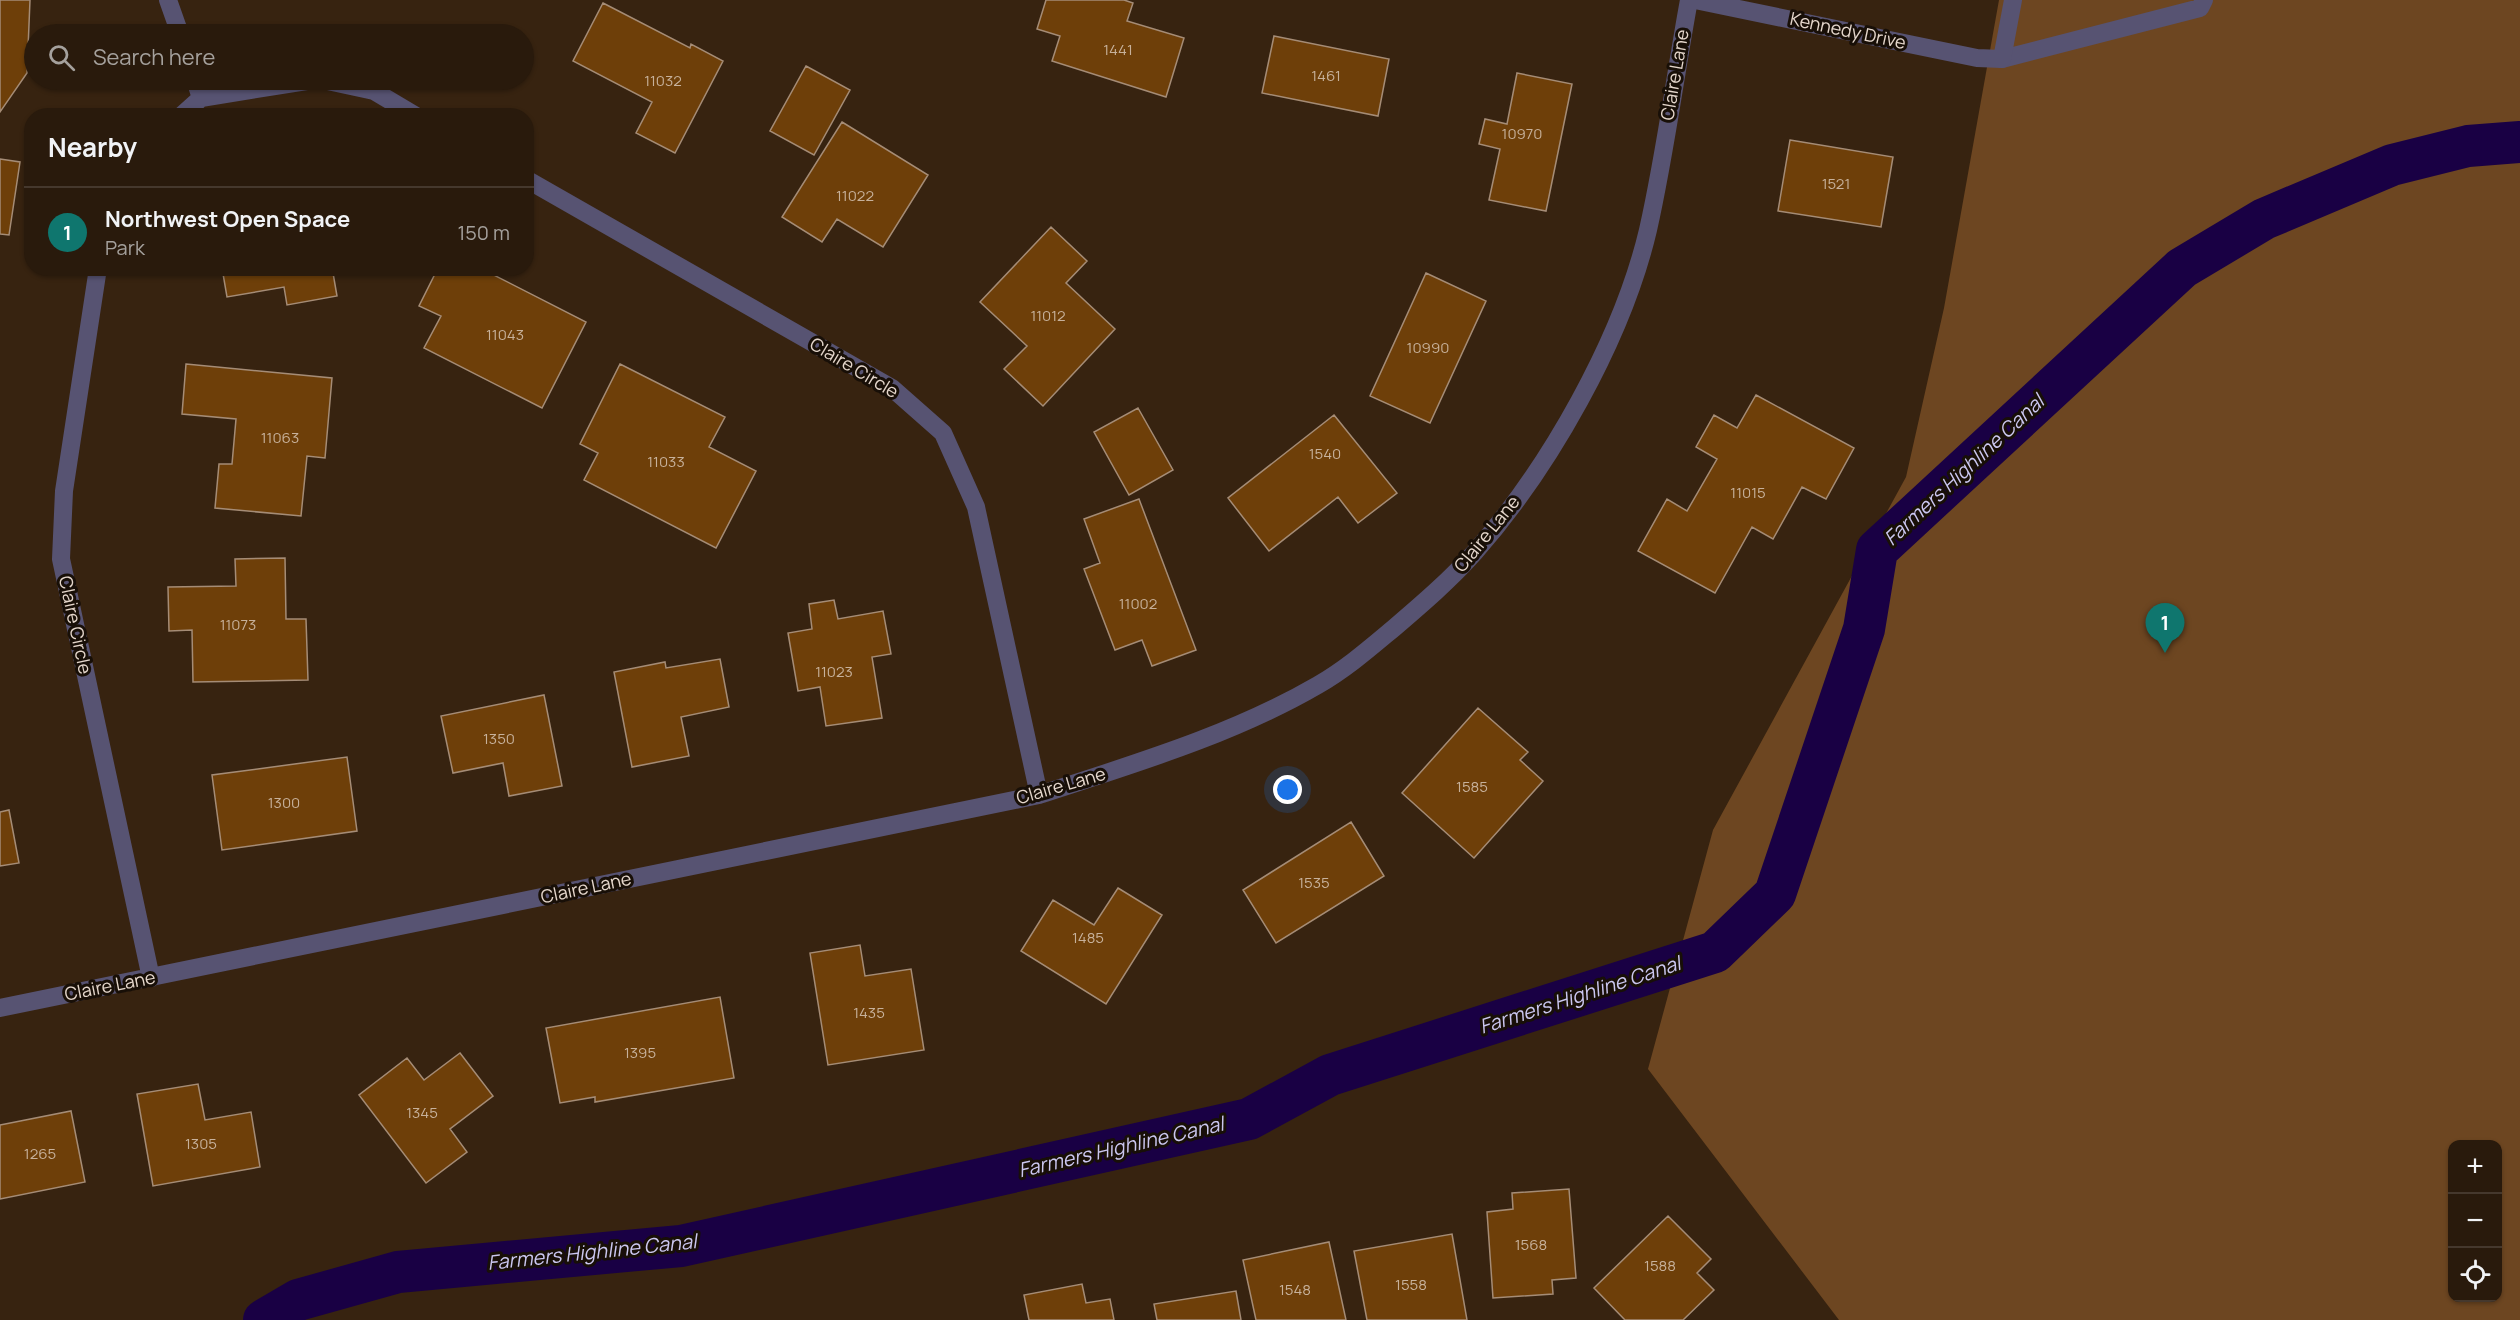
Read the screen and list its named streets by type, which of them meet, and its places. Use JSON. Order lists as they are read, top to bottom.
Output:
{
  "streets": {
    "street": ["Kennedy Drive", "Claire Lane", "Claire Circle"]
  },
  "crossings": [
    ["Claire Lane", "Claire Circle"]
  ],
  "water": ["Farmers Highline Canal"],
  "house_numbers": [
    "1441",
    "1461",
    "11032",
    "10970",
    "1521",
    "11022",
    "11012",
    "11043",
    "10990",
    "11063",
    "1540",
    "11033",
    "11015",
    "11002",
    "11073",
    "11023",
    "1350",
    "1585",
    "1300",
    "1535",
    "1485",
    "1435",
    "1395",
    "1345",
    "1305",
    "1265",
    "1568",
    "1588",
    "1558",
    "1548"
  ],
  "page": {
    "search": "Search here",
    "heading": "Nearby",
    "list": [
      {
        "mark": "1",
        "name": "Northwest Open Space",
        "note": "Park",
        "value": "150 m"
      }
    ],
    "pins": "1",
    "map_buttons": ["+", "−"]
  }
}
